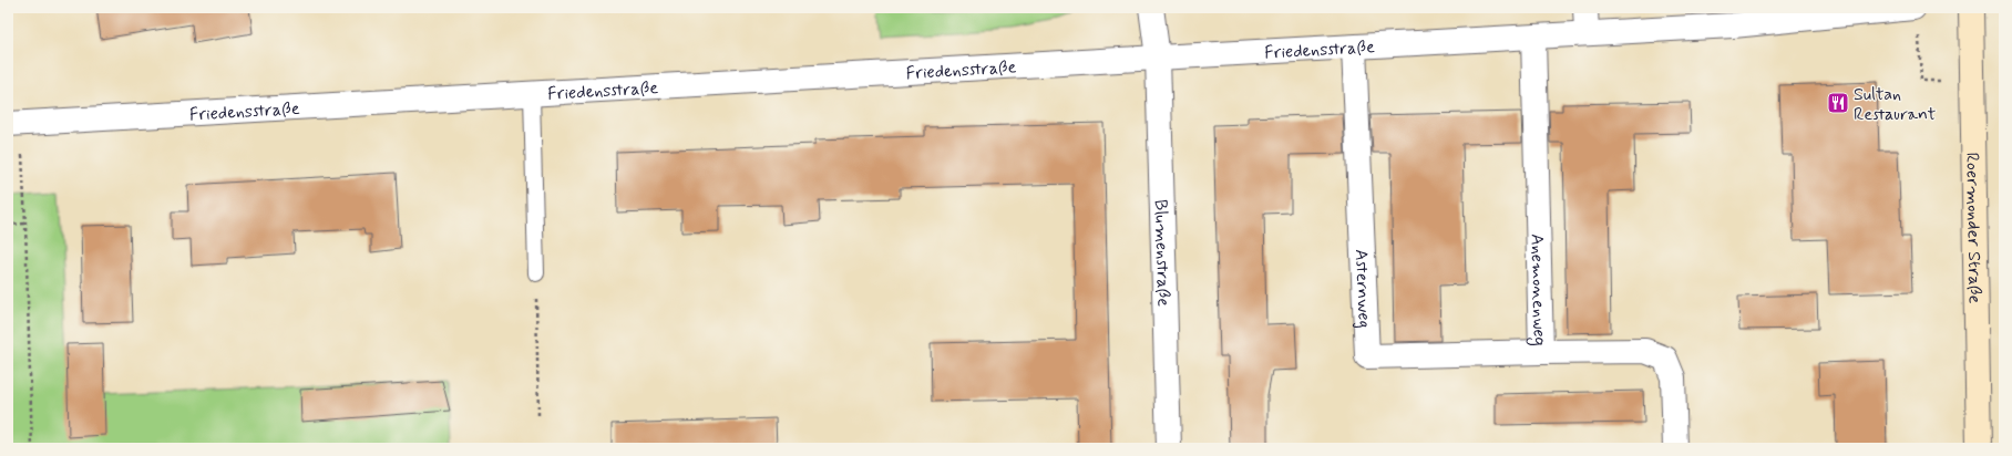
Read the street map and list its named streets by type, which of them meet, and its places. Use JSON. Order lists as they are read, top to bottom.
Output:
{
  "streets": {
    "main road": ["Roermonder Straße"],
    "street": [
      "Friedensstraße",
      "Blumenstraße",
      "Asternweg",
      "Anemonenweg"
    ]
  },
  "crossings": [
    ["Friedensstraße", "Blumenstraße"],
    ["Friedensstraße", "Asternweg"],
    ["Friedensstraße", "Anemonenweg"],
    ["Asternweg", "Anemonenweg"]
  ],
  "places": {
    "restaurant": ["Sultan Restaurant"]
  }
}
